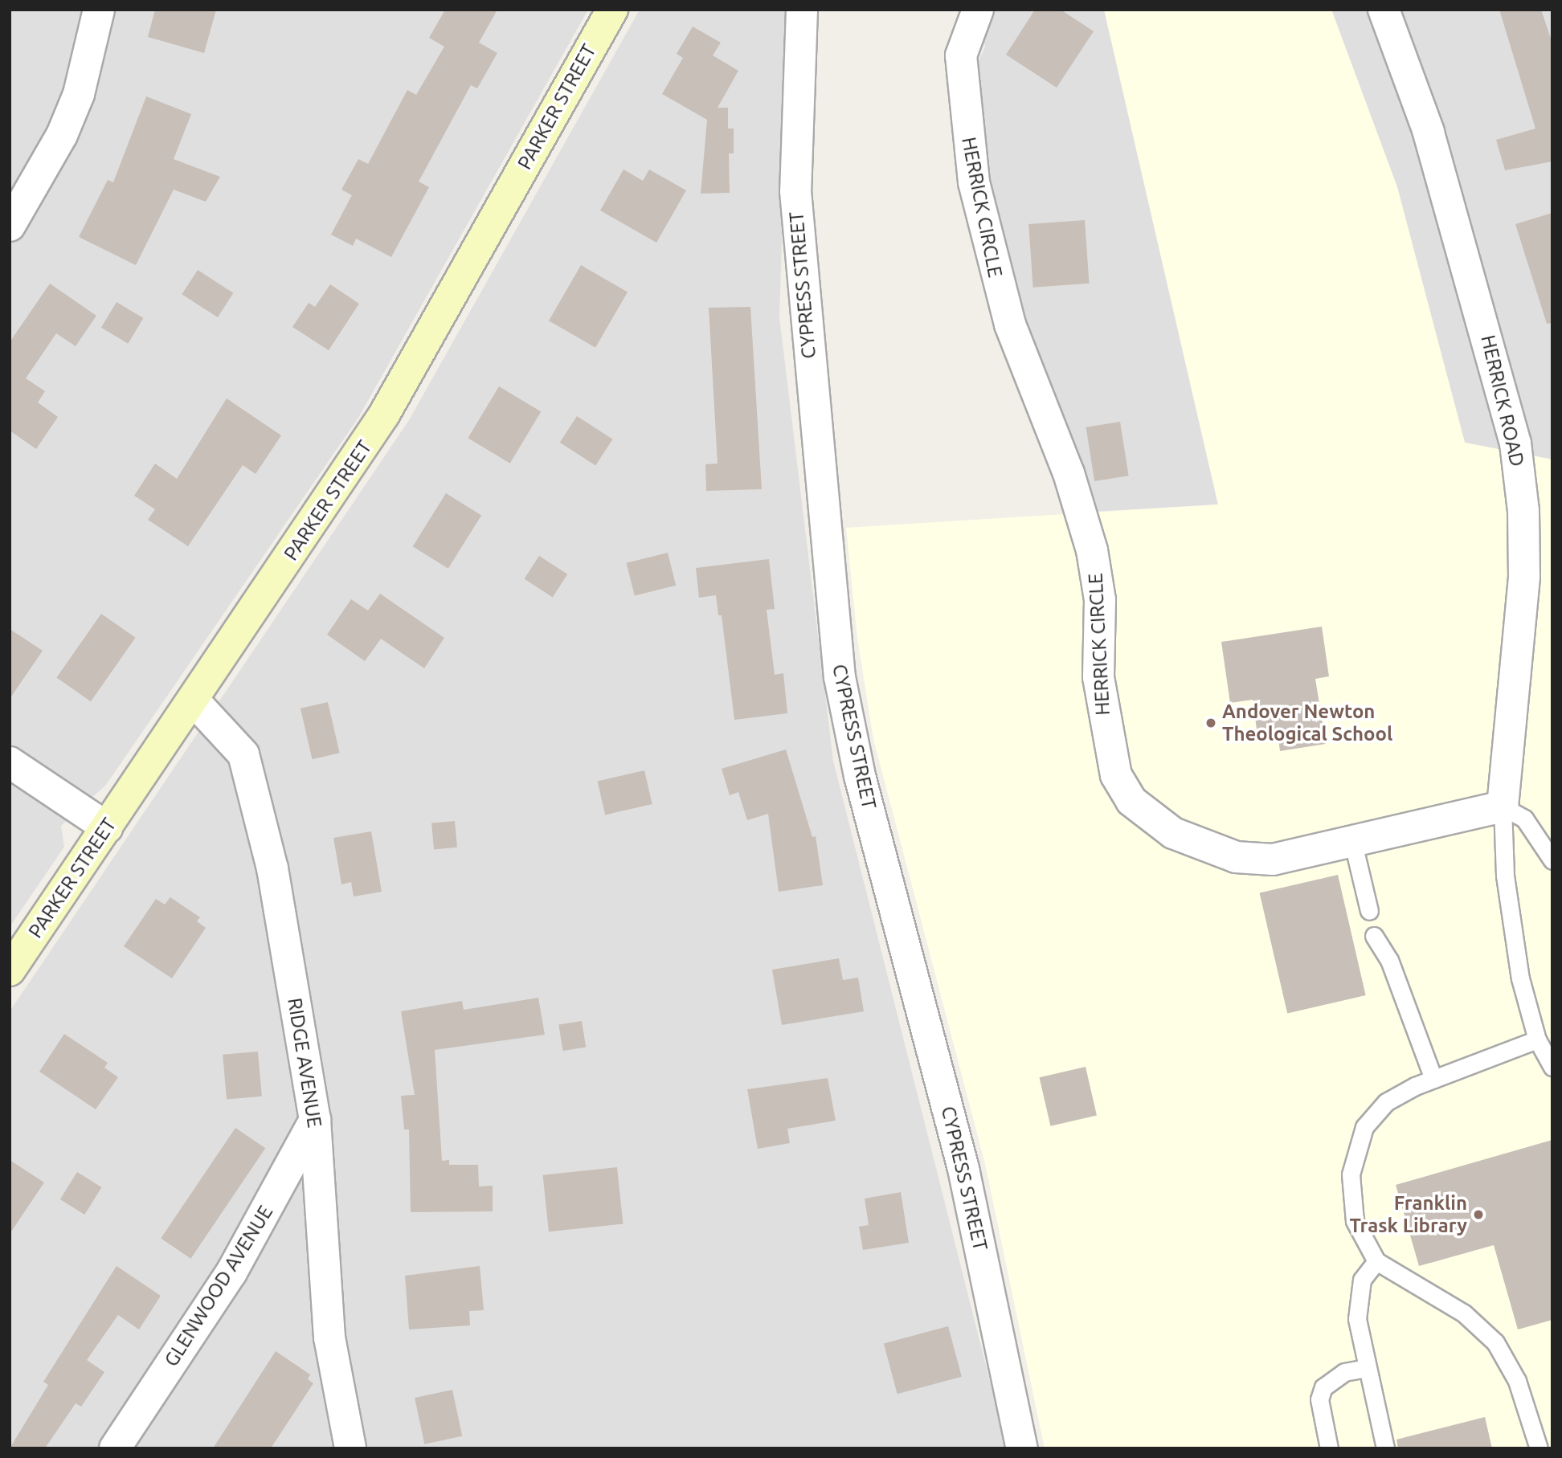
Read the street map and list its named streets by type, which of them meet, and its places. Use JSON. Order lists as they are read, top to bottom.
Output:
{
  "streets": {
    "main road": ["PARKER STREET"],
    "street": [
      "HERRICK CIRCLE",
      "CYPRESS STREET",
      "HERRICK ROAD",
      "RIDGE AVENUE",
      "GLENWOOD AVENUE"
    ]
  },
  "crossings": [
    ["PARKER STREET", "RIDGE AVENUE"],
    ["HERRICK CIRCLE", "HERRICK ROAD"],
    ["RIDGE AVENUE", "GLENWOOD AVENUE"]
  ],
  "places": ["Andover Newton Theological School", "Franklin Trask Library"]
}
